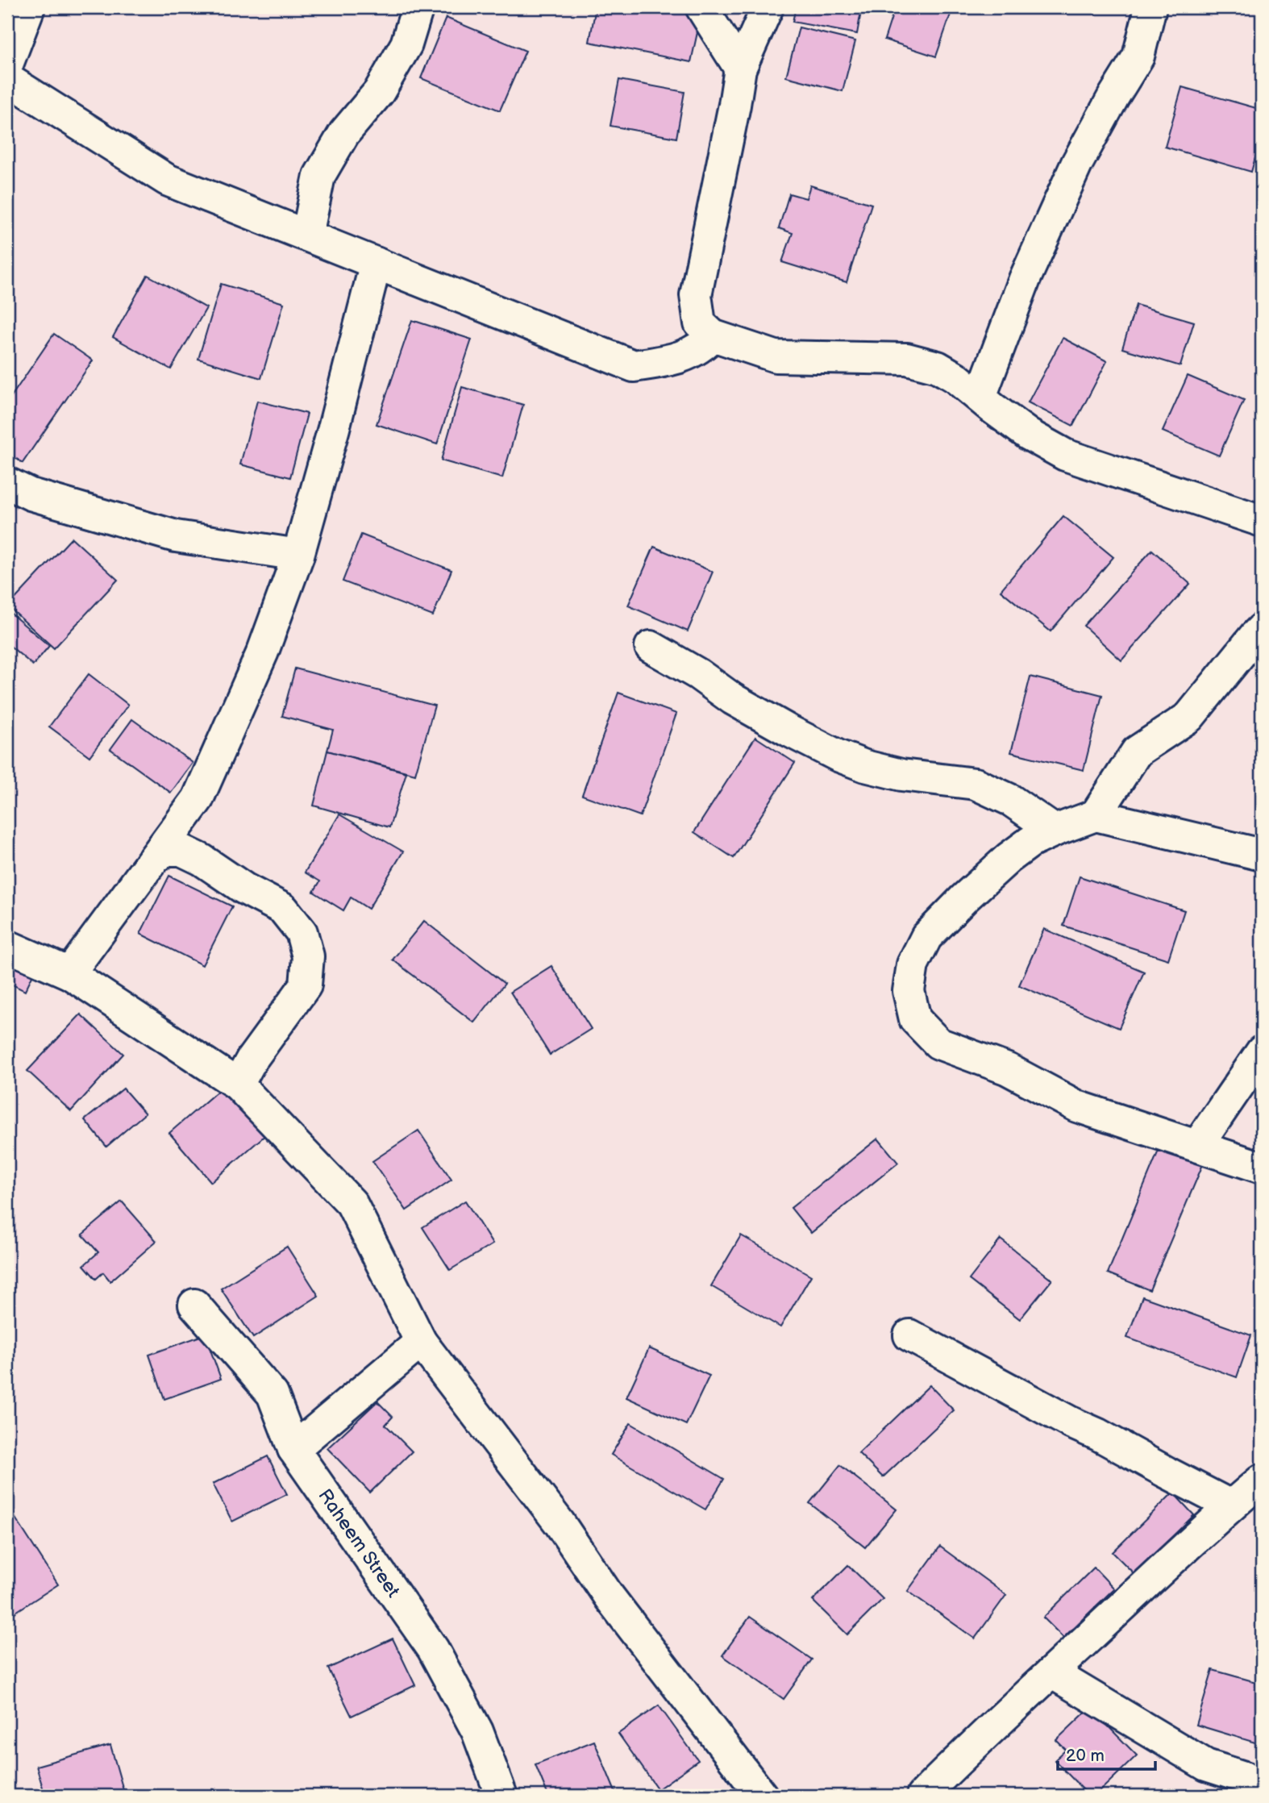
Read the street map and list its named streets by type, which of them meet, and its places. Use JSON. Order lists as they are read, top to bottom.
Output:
{
  "streets": {
    "street": ["Raheem Street"]
  },
  "scale_bar": "20 m"
}
